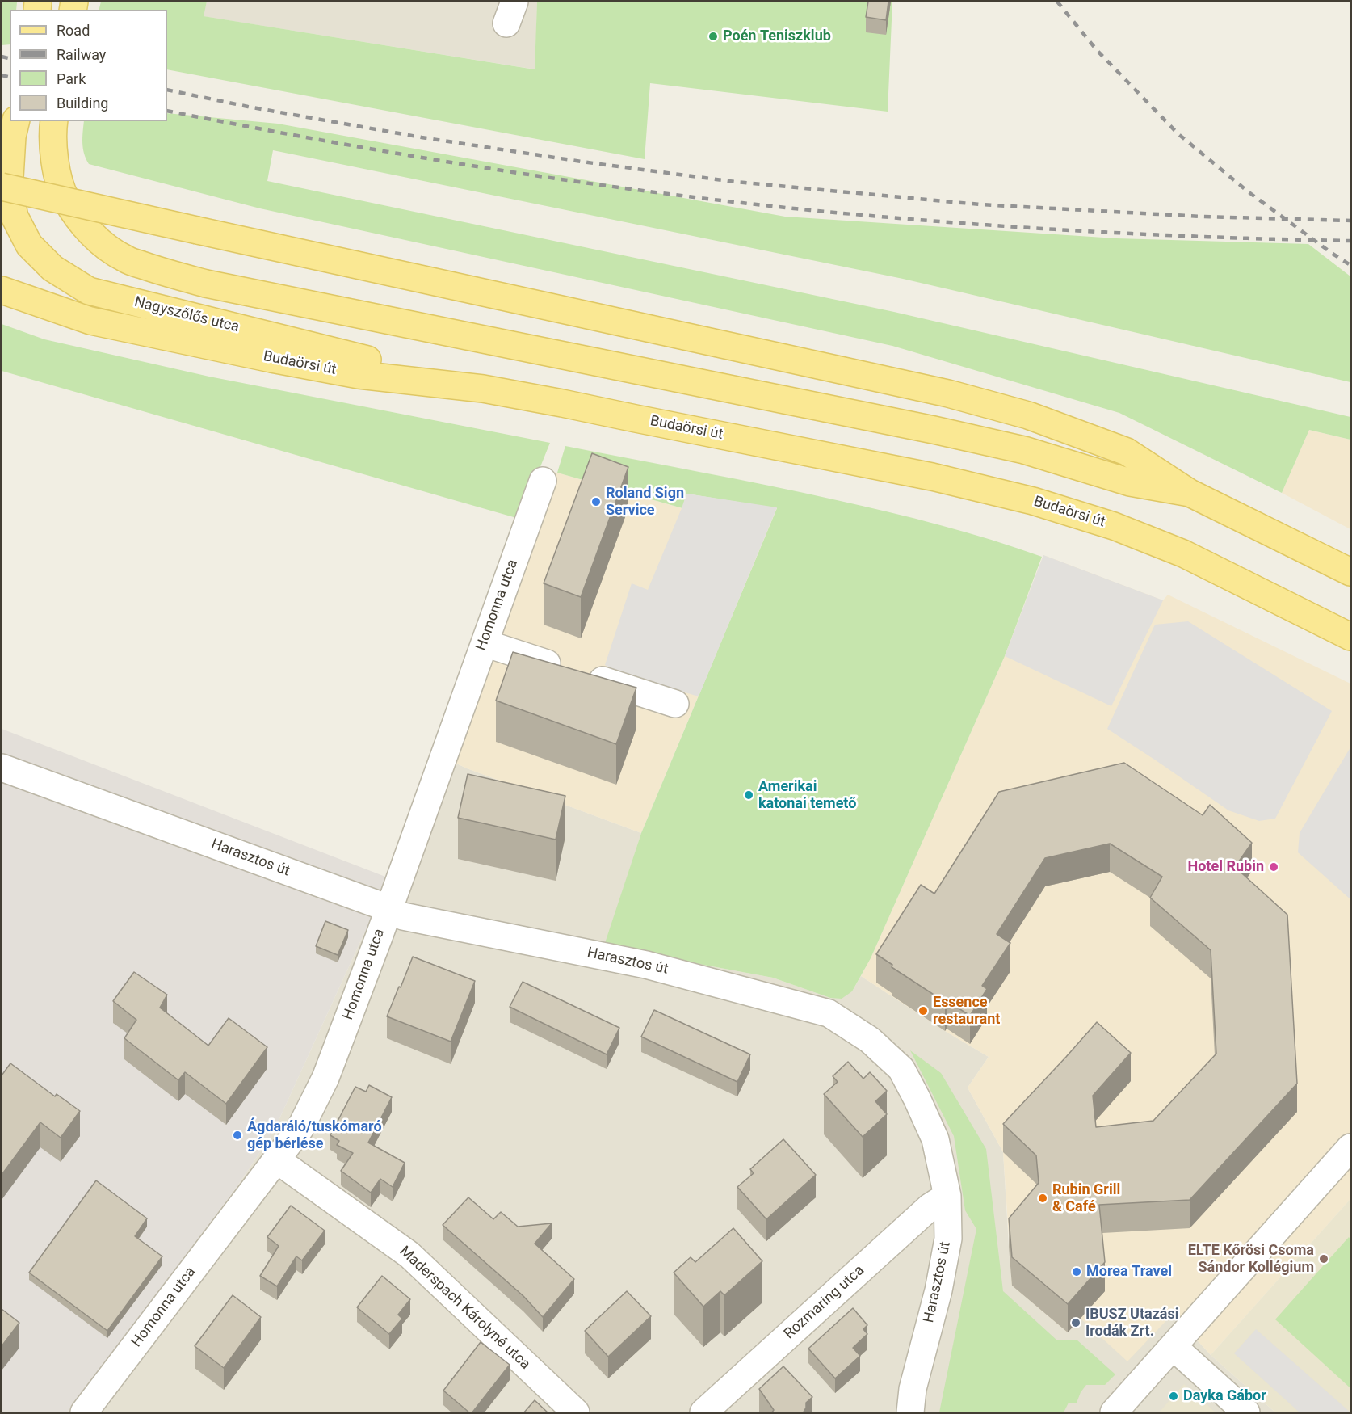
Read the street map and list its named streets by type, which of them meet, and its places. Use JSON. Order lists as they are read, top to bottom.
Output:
{
  "streets": {
    "main road": ["Nagyszőlős utca", "Budaörsi út"],
    "street": [
      "Homonna utca",
      "Harasztos út",
      "Rozmaring utca",
      "Maderspach Károlyné utca"
    ]
  },
  "crossings": [
    ["Nagyszőlős utca", "Budaörsi út"],
    ["Homonna utca", "Harasztos út"],
    ["Homonna utca", "Maderspach Károlyné utca"],
    ["Harasztos út", "Rozmaring utca"]
  ],
  "places": [
    "Poén Teniszklub",
    "Roland Sign Service",
    "Amerikai katonai temető",
    "Hotel Rubin",
    "Essence restaurant",
    "Ágdaráló/tuskómaró gép bérlése",
    "Rubin Grill & Café",
    "ELTE Kőrösi Csoma Sándor Kollégium",
    "Morea Travel",
    "IBUSZ Utazási Irodák Zrt.",
    "Dayka Gábor"
  ],
  "legend": [
    "Road",
    "Railway",
    "Park",
    "Building"
  ]
}
